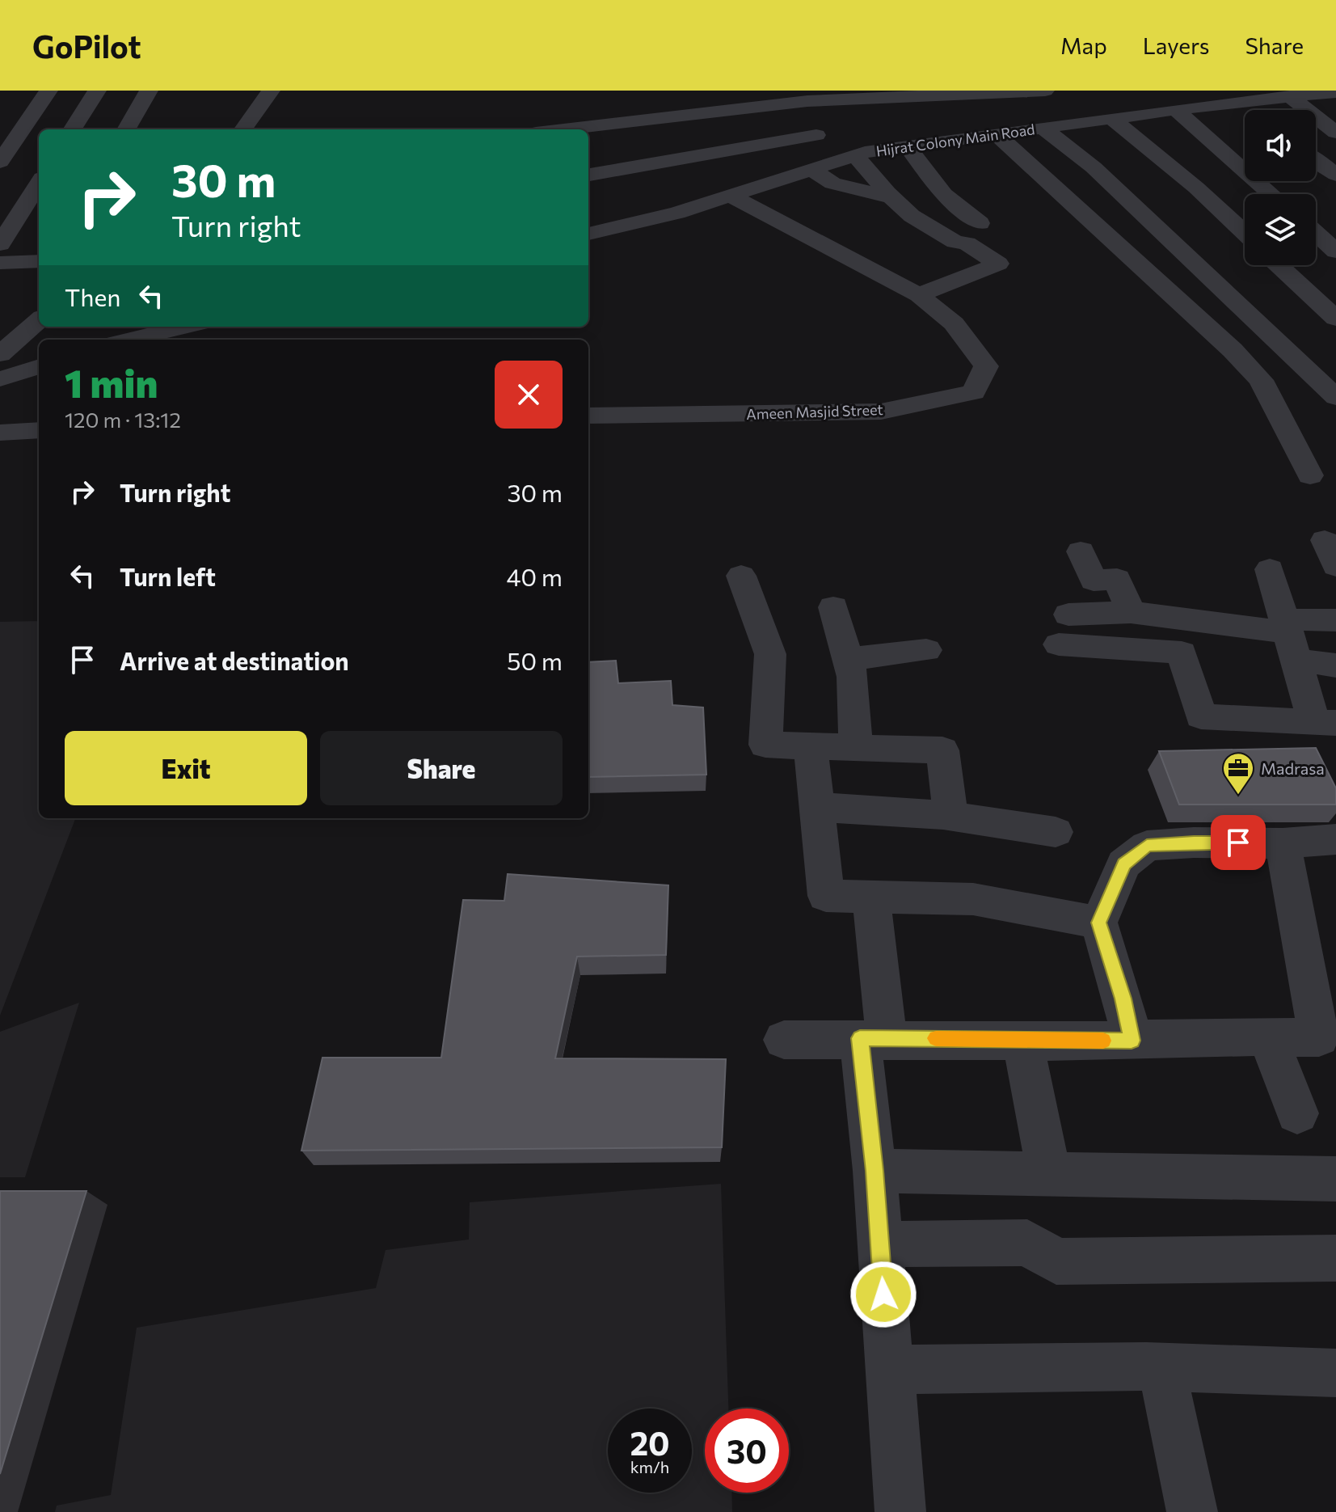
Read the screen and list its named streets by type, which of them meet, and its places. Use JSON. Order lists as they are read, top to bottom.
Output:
{
  "streets": {
    "street": ["Hijrat Colony Main Road", "Ameen Masjid Street"]
  },
  "crossings": [
    ["Hijrat Colony Main Road", "Ameen Masjid Street"]
  ],
  "places": {
    "office": ["Madrasa"]
  },
  "page": {
    "header": "GoPilot",
    "nav": ["Map", "Layers", "Share"],
    "turn": ["30 m", "Turn right"],
    "then": "Then",
    "heading": ["1 min", "120 m · 13:12"],
    "list": [
      {
        "name": "Turn right",
        "value": "30 m"
      },
      {
        "name": "Turn left",
        "value": "40 m"
      },
      {
        "name": "Arrive at destination",
        "value": "50 m"
      }
    ],
    "buttons": ["Exit", "Share"],
    "speed": "20 km/h",
    "limit": "30"
  }
}
